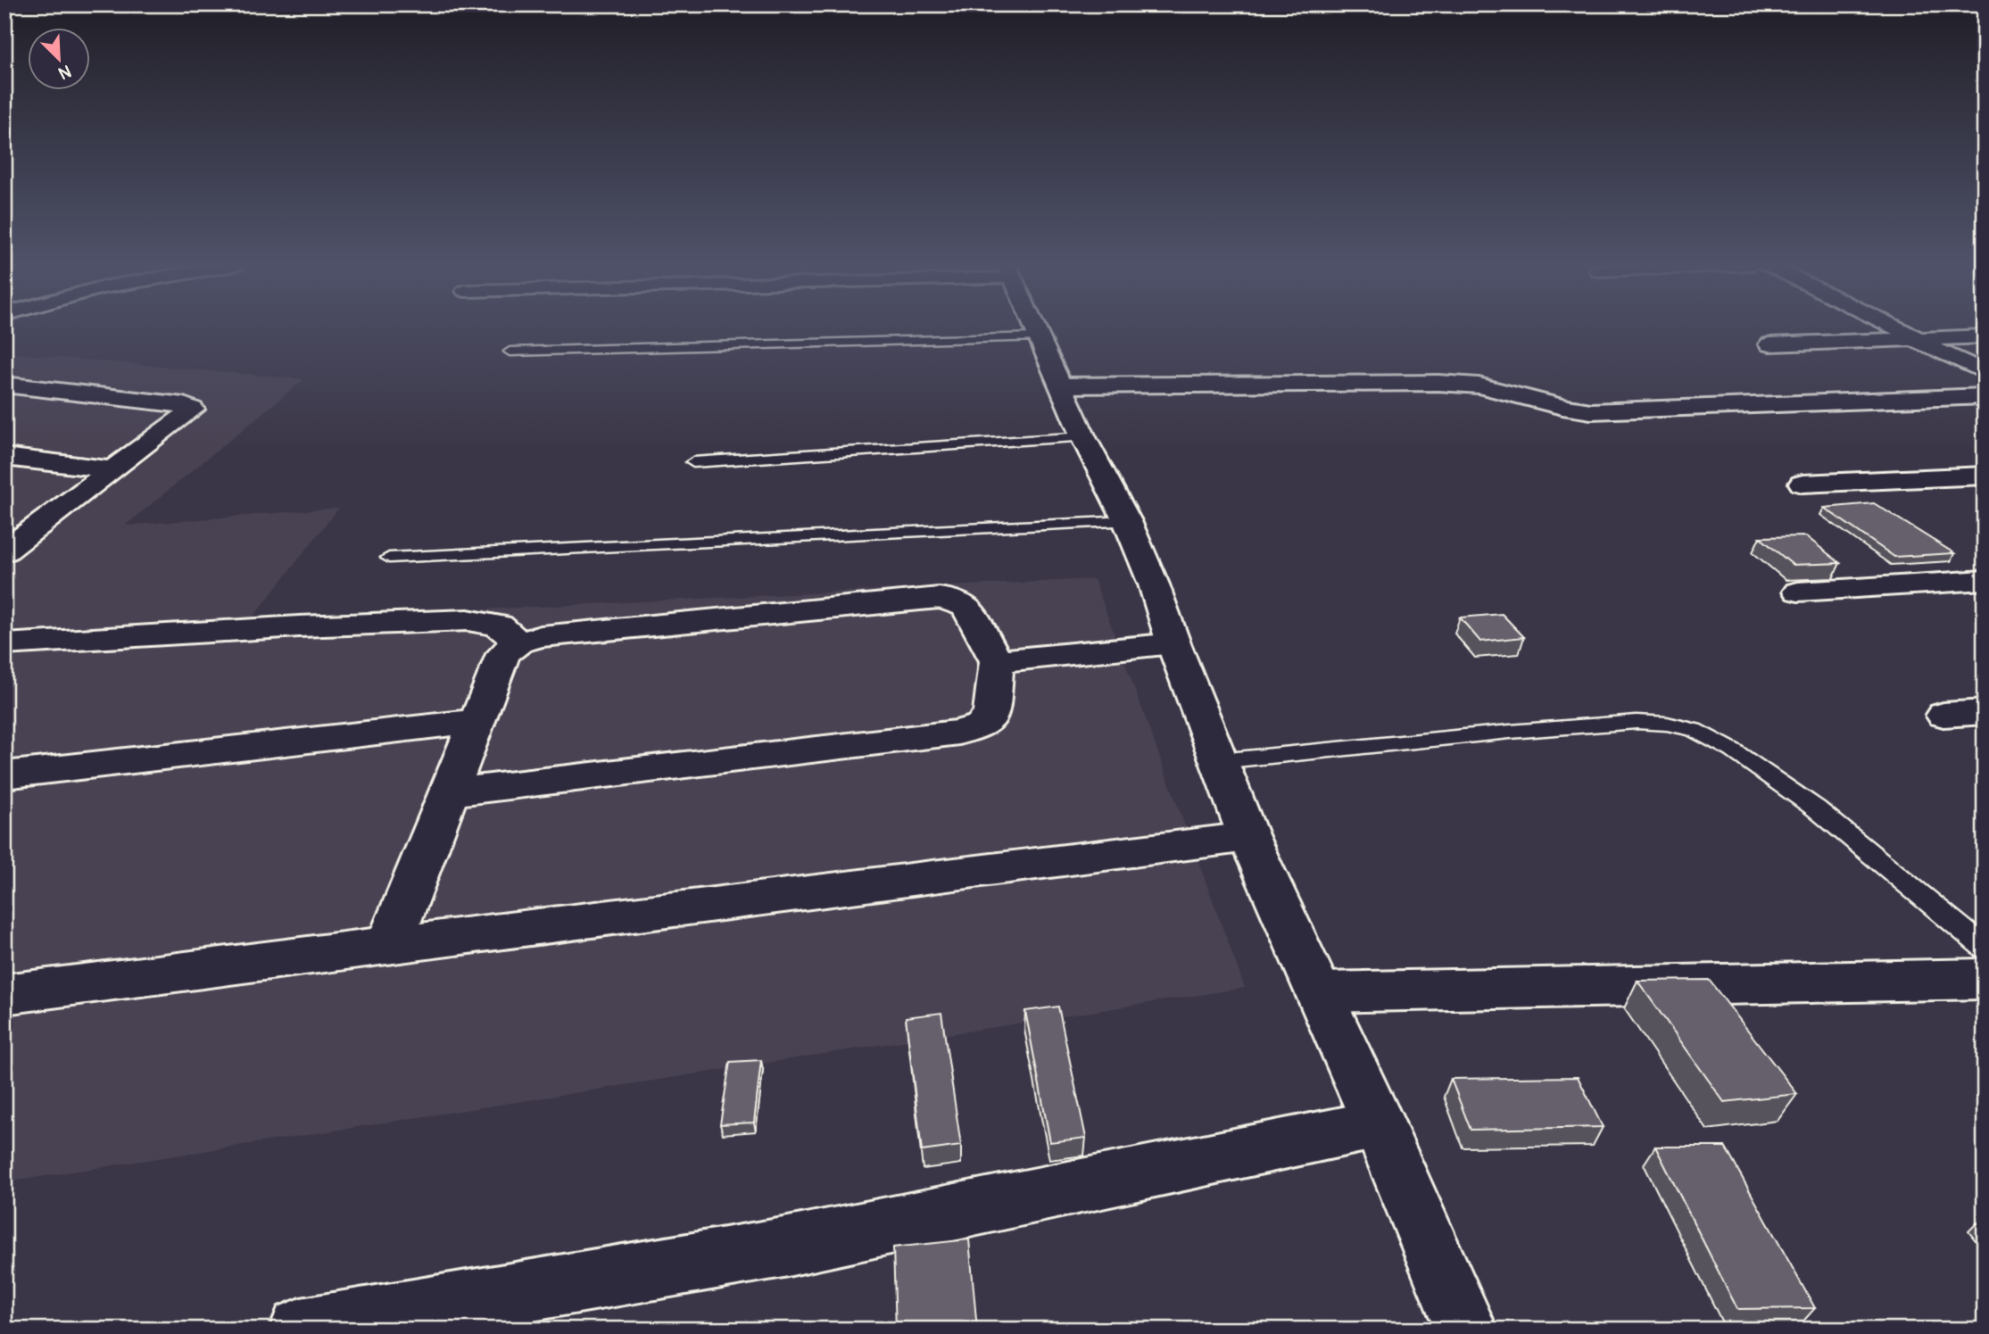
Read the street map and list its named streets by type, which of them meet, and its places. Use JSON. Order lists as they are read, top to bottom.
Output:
{
  "north": "bottom right"
}
